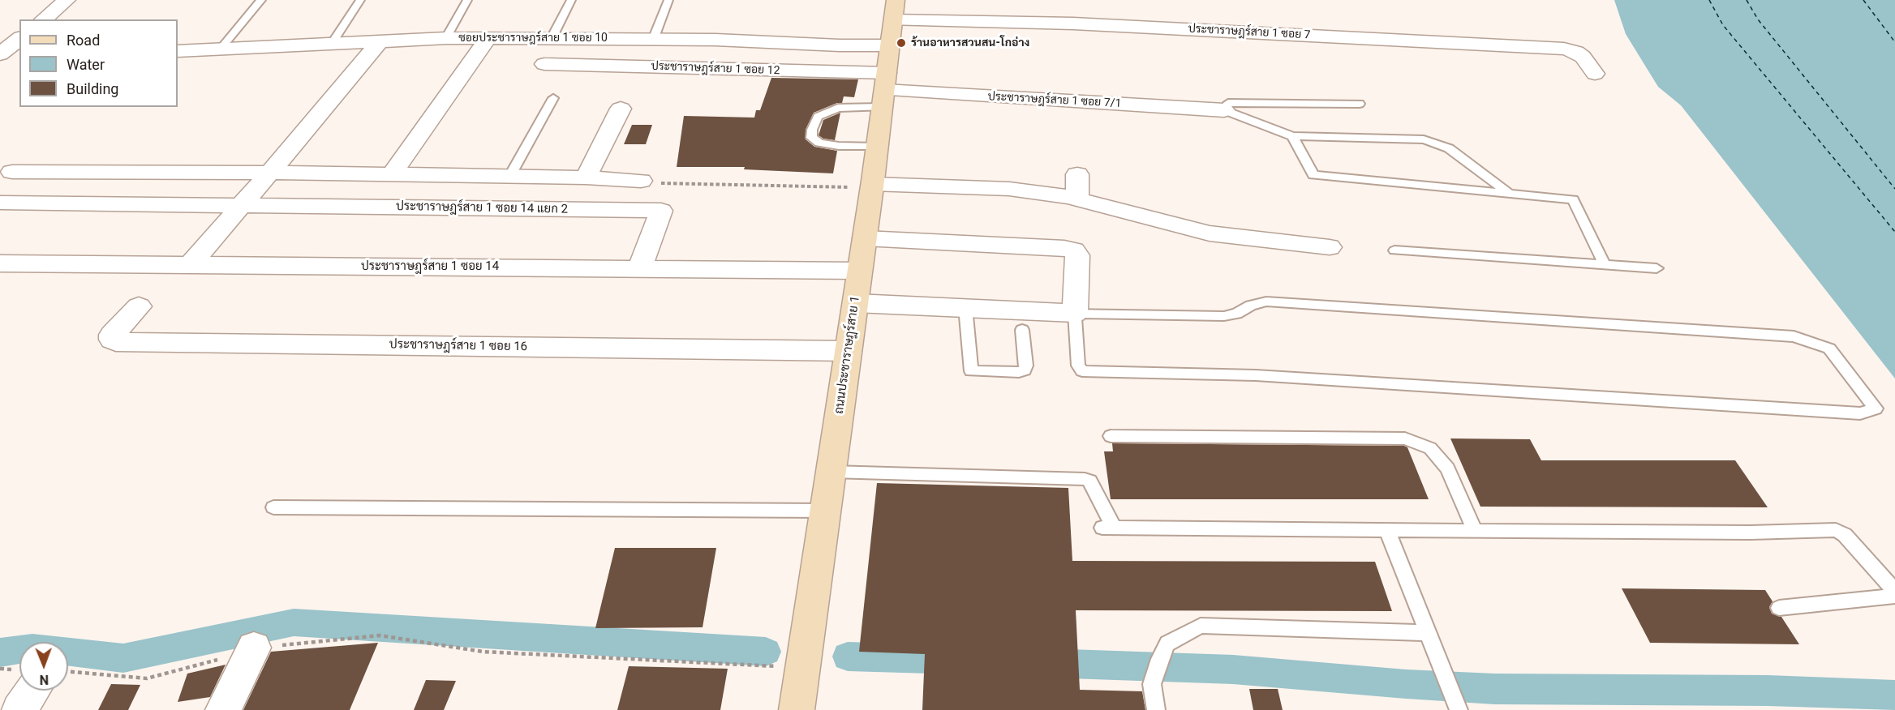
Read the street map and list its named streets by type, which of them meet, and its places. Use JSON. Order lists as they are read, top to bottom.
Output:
{
  "streets": {
    "main road": ["ถนนประชาราษฎร์สาย 1"],
    "street": [
      "ประชาราษฎร์สาย 1 ซอย 7",
      "ซอยประชาราษฎร์สาย 1 ซอย 10",
      "ประชาราษฎร์สาย 1 ซอย 12",
      "ประชาราษฎร์สาย 1 ซอย 7/1",
      "ประชาราษฎร์สาย 1 ซอย 14 แยก 2",
      "ประชาราษฎร์สาย 1 ซอย 14",
      "ประชาราษฎร์สาย 1 ซอย 16"
    ]
  },
  "crossings": [
    ["ประชาราษฎร์สาย 1 ซอย 7", "ซอยประชาราษฎร์สาย 1 ซอย 10"],
    ["ประชาราษฎร์สาย 1 ซอย 7", "ถนนประชาราษฎร์สาย 1"],
    ["ซอยประชาราษฎร์สาย 1 ซอย 10", "ถนนประชาราษฎร์สาย 1"],
    ["ประชาราษฎร์สาย 1 ซอย 12", "ประชาราษฎร์สาย 1 ซอย 7/1"],
    ["ประชาราษฎร์สาย 1 ซอย 12", "ถนนประชาราษฎร์สาย 1"],
    ["ประชาราษฎร์สาย 1 ซอย 7/1", "ถนนประชาราษฎร์สาย 1"],
    ["ประชาราษฎร์สาย 1 ซอย 14 แยก 2", "ประชาราษฎร์สาย 1 ซอย 14"],
    ["ประชาราษฎร์สาย 1 ซอย 14", "ถนนประชาราษฎร์สาย 1"],
    ["ประชาราษฎร์สาย 1 ซอย 16", "ถนนประชาราษฎร์สาย 1"]
  ],
  "places": ["ร้านอาหารสวนสน-โกอ่าง"],
  "legend": ["Road", "Water", "Building"],
  "north": "bottom"
}
